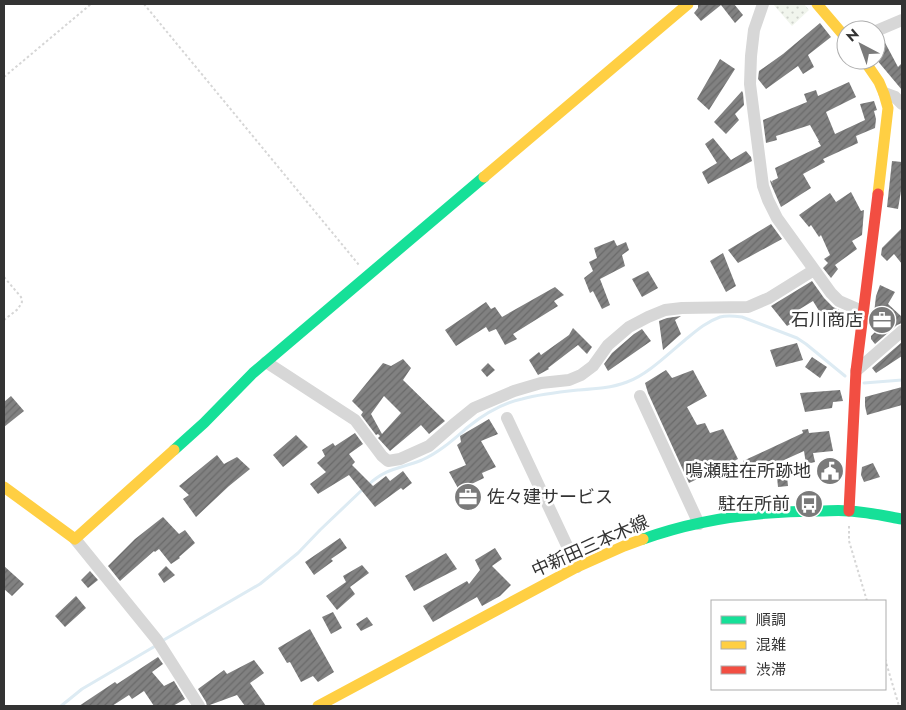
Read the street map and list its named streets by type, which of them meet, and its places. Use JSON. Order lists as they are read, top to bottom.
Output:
{
  "streets": {
    "street": ["中新田三本木線"]
  },
  "places": {
    "office": ["石川商店", "佐々建サービス"],
    "public building": ["鳴瀬駐在所跡地"],
    "bus stop": ["駐在所前"]
  },
  "legend": ["順調", "混雑", "渋滞"],
  "north": "top left"
}
